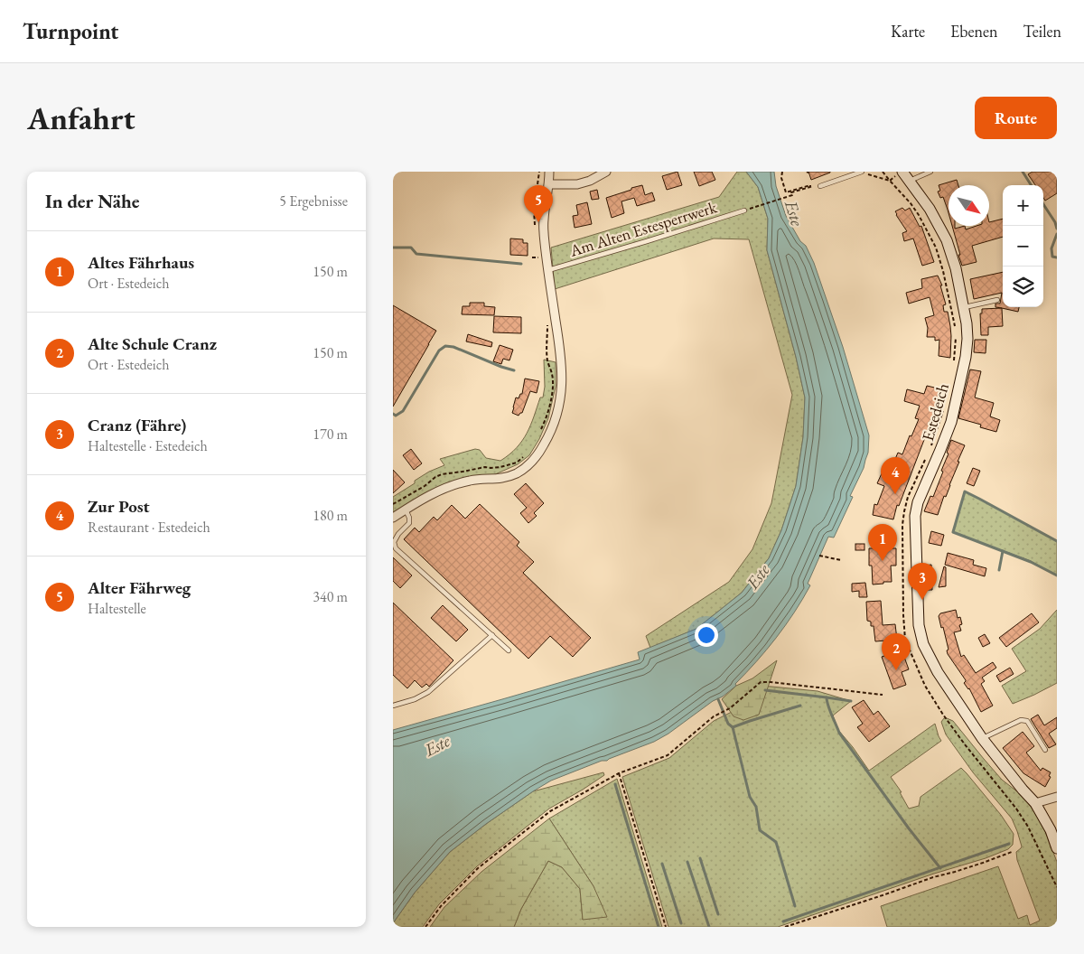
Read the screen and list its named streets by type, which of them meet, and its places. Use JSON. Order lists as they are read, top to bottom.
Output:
{
  "streets": {
    "street": ["Estedeich"],
    "lane": ["Am Alten Estesperrwerk"]
  },
  "water": ["Este"],
  "north": "bottom right",
  "page": {
    "header": "Turnpoint",
    "nav": ["Karte", "Ebenen", "Teilen"],
    "buttons": "Route",
    "title": "Anfahrt",
    "heading": ["In der Nähe", "5 Ergebnisse"],
    "map_buttons": ["+", "−"],
    "pins": [
      "5",
      "4",
      "1",
      "3",
      "2"
    ],
    "list": [
      {
        "mark": "1",
        "name": "Altes Fährhaus",
        "note": "Ort · Estedeich",
        "value": "150 m"
      },
      {
        "mark": "2",
        "name": "Alte Schule Cranz",
        "note": "Ort · Estedeich",
        "value": "150 m"
      },
      {
        "mark": "3",
        "name": "Cranz (Fähre)",
        "note": "Haltestelle · Estedeich",
        "value": "170 m"
      },
      {
        "mark": "4",
        "name": "Zur Post",
        "note": "Restaurant · Estedeich",
        "value": "180 m"
      },
      {
        "mark": "5",
        "name": "Alter Fährweg",
        "note": "Haltestelle",
        "value": "340 m"
      }
    ]
  }
}
